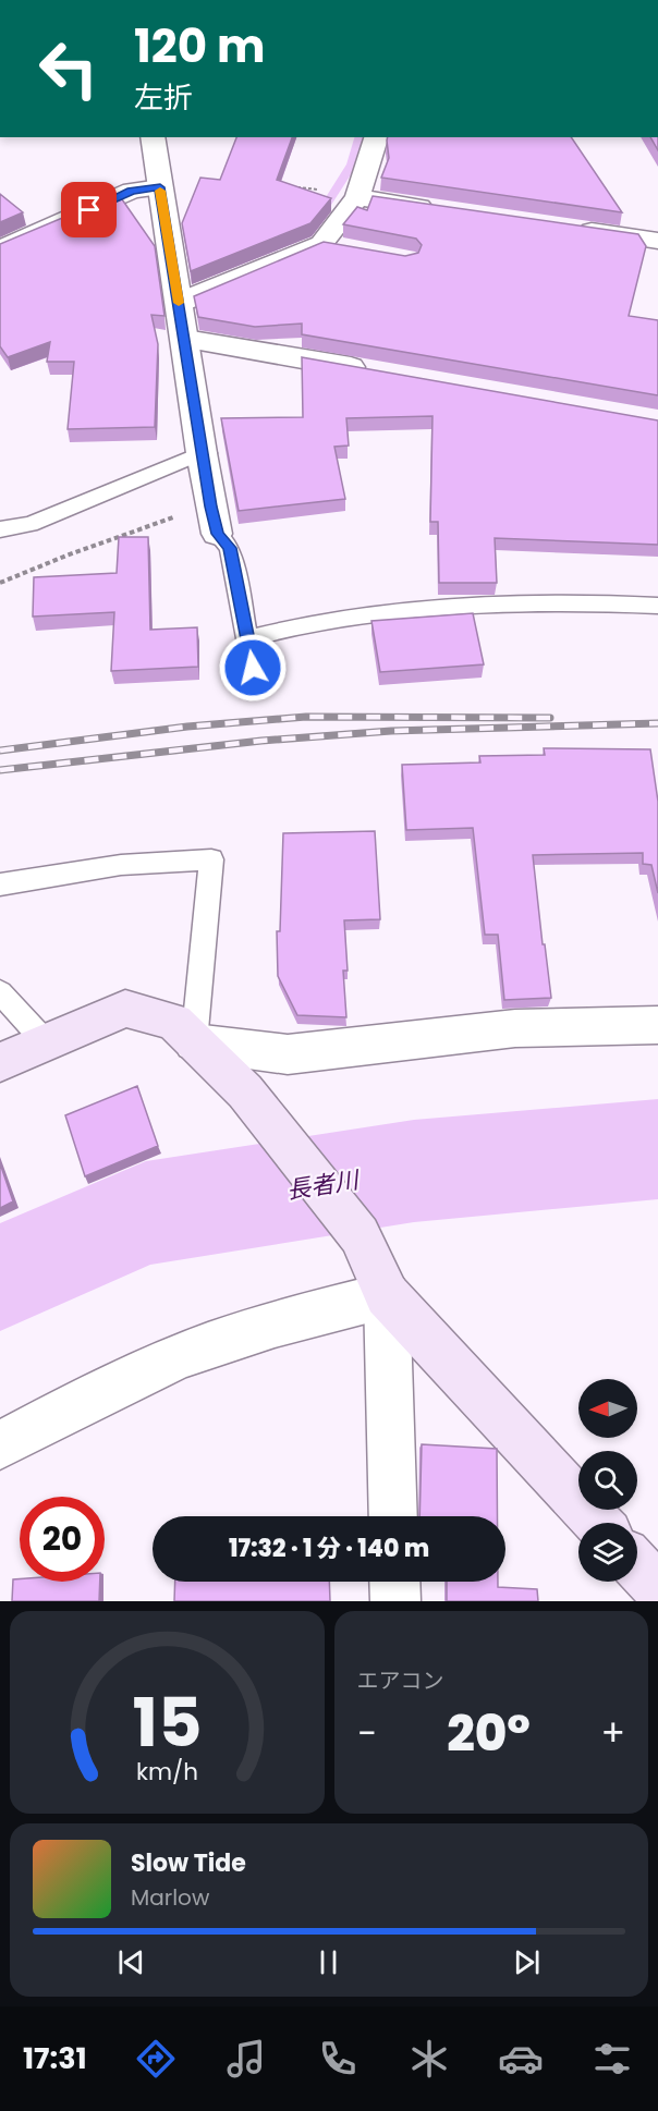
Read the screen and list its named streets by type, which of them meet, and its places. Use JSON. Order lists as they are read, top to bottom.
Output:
{
  "water": ["長者川"],
  "north": "left",
  "page": {
    "turn": ["120 m", "左折"],
    "limit": "20",
    "trip": "17:32 · 1 分 · 140 m",
    "tile": "エアコン",
    "heat": ["−", "20°", "+"],
    "song": ["Slow Tide", "Marlow"],
    "tabs": "17:31",
    "gauge": ["15", "km/h"]
  }
}
